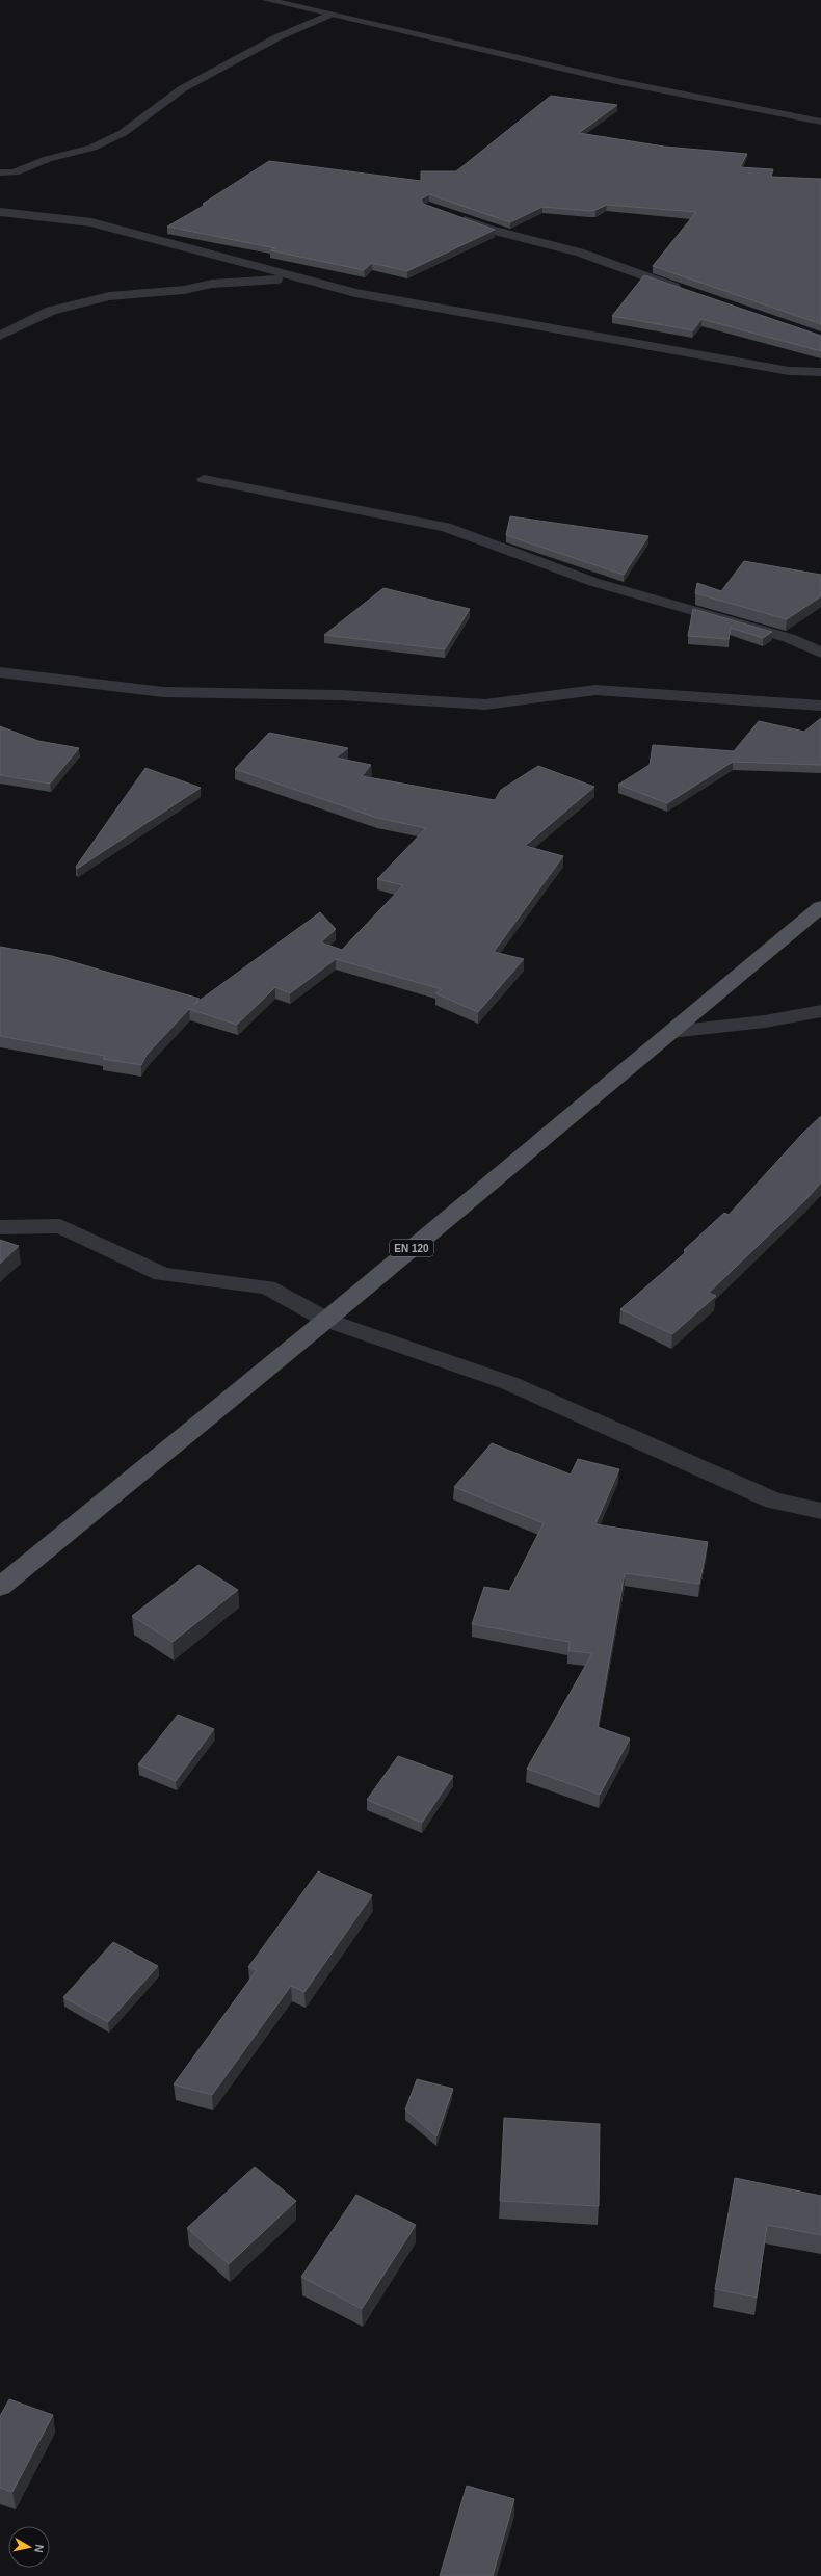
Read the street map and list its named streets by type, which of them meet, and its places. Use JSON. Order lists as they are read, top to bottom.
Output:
{
  "streets": {
    "main road": ["EN 120"]
  },
  "north": "right"
}
